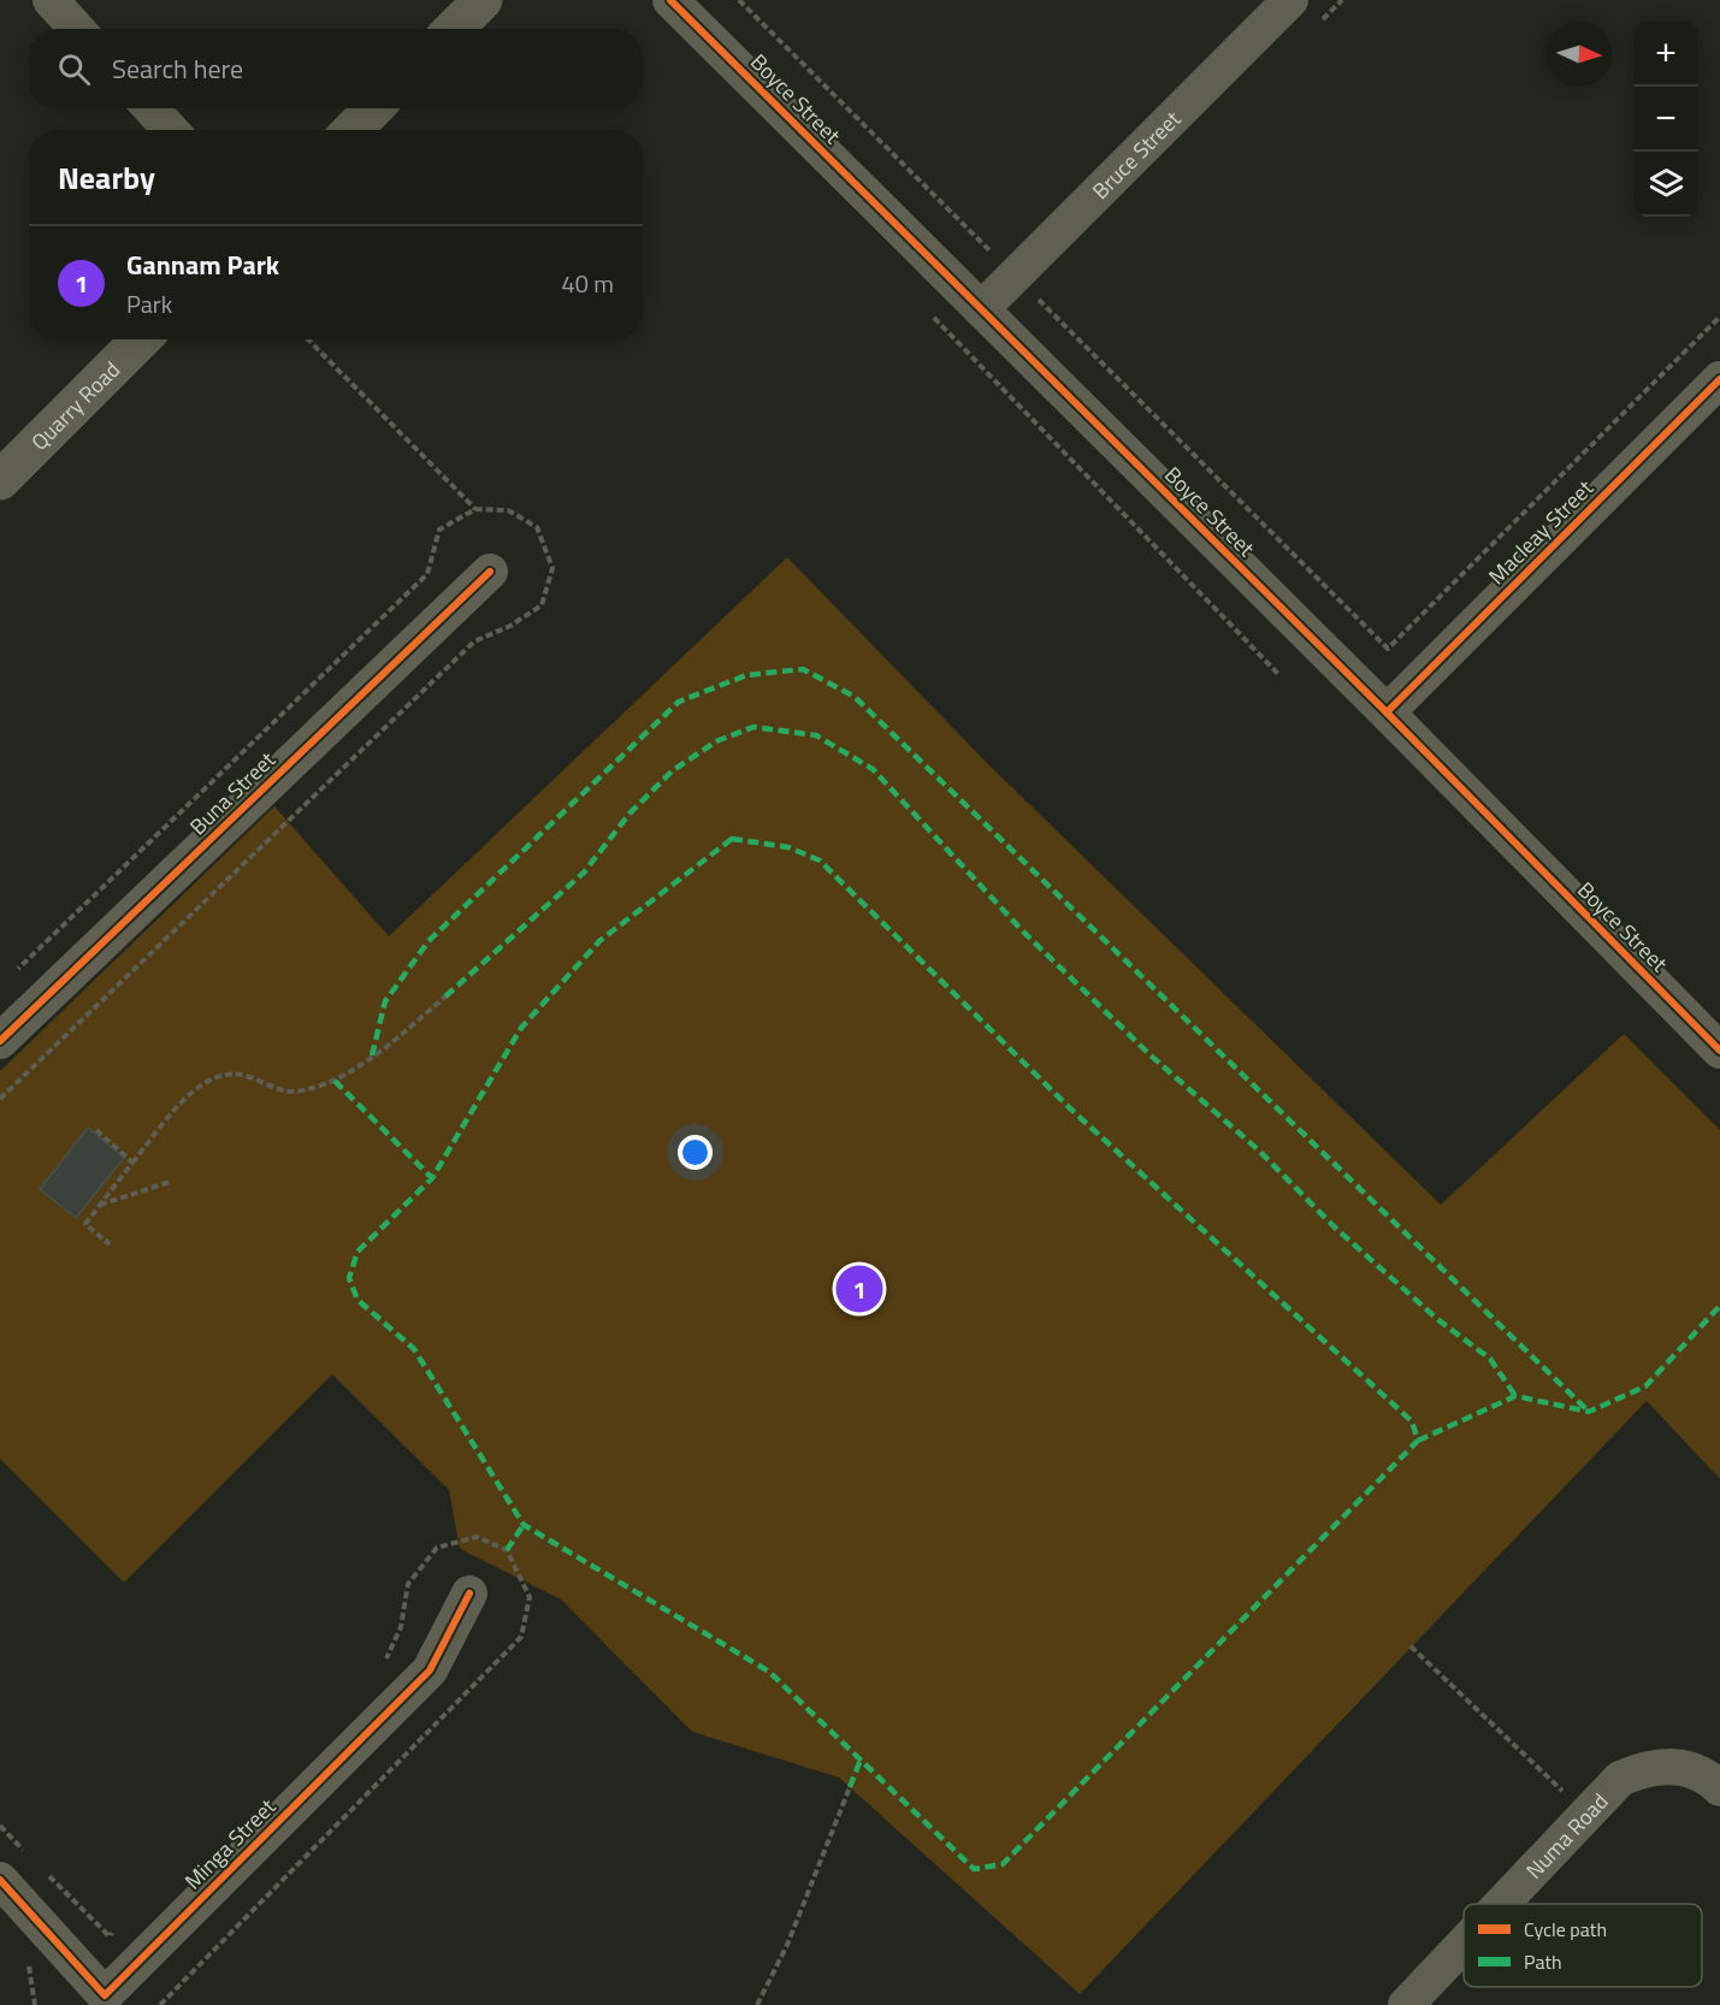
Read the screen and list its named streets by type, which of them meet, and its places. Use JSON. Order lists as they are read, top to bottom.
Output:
{
  "streets": {
    "street": [
      "Boyce Street",
      "Bruce Street",
      "Quarry Road",
      "Macleay Street",
      "Buna Street",
      "Numa Road",
      "Minga Street"
    ]
  },
  "crossings": [
    ["Boyce Street", "Bruce Street"],
    ["Boyce Street", "Macleay Street"]
  ],
  "legend": ["Cycle path", "Path"],
  "north": "right",
  "page": {
    "map_buttons": ["+", "−"],
    "search": "Search here",
    "heading": "Nearby",
    "list": [
      {
        "mark": "1",
        "name": "Gannam Park",
        "note": "Park",
        "value": "40 m"
      }
    ],
    "pins": "1"
  }
}
